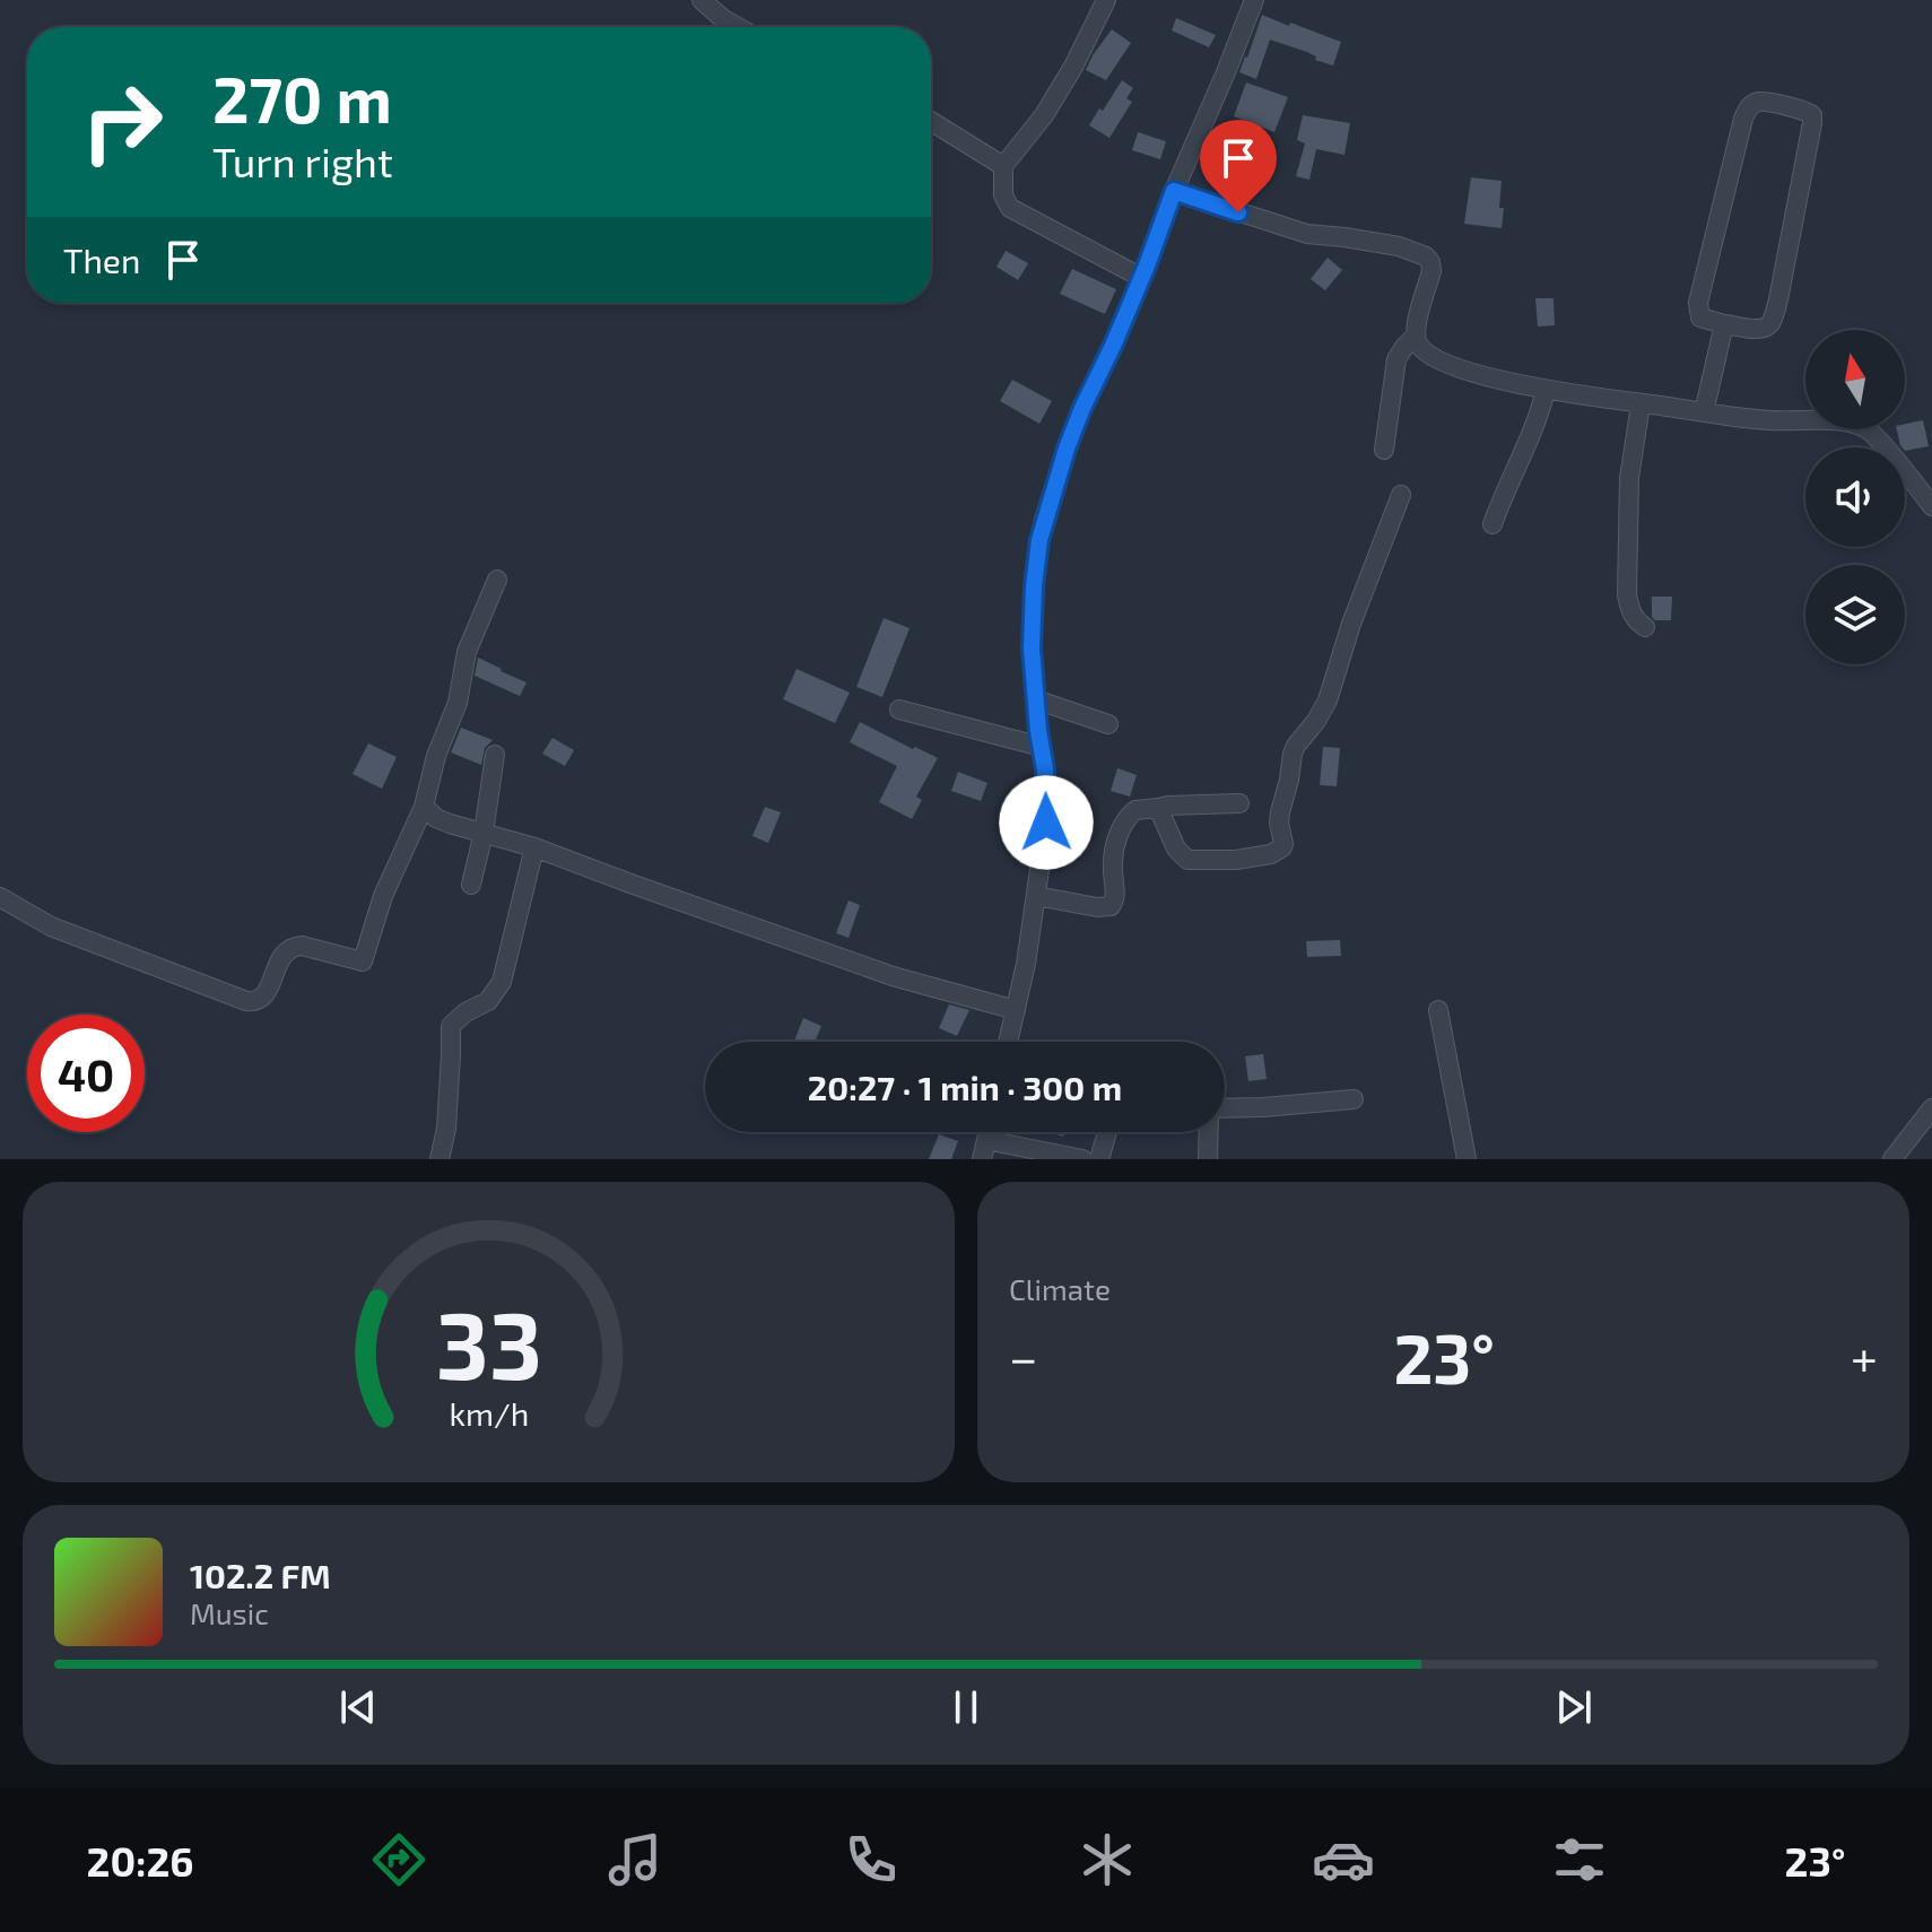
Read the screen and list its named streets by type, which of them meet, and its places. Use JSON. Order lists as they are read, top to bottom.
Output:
{
  "north": "top",
  "page": {
    "turn": ["270 m", "Turn right"],
    "then": "Then",
    "limit": "40",
    "trip": "20:27 · 1 min · 300 m",
    "tile": "Climate",
    "heat": ["−", "23°", "+"],
    "song": ["102.2 FM", "Music"],
    "tabs": ["20:26", "23°"],
    "gauge": ["33", "km/h"]
  }
}
